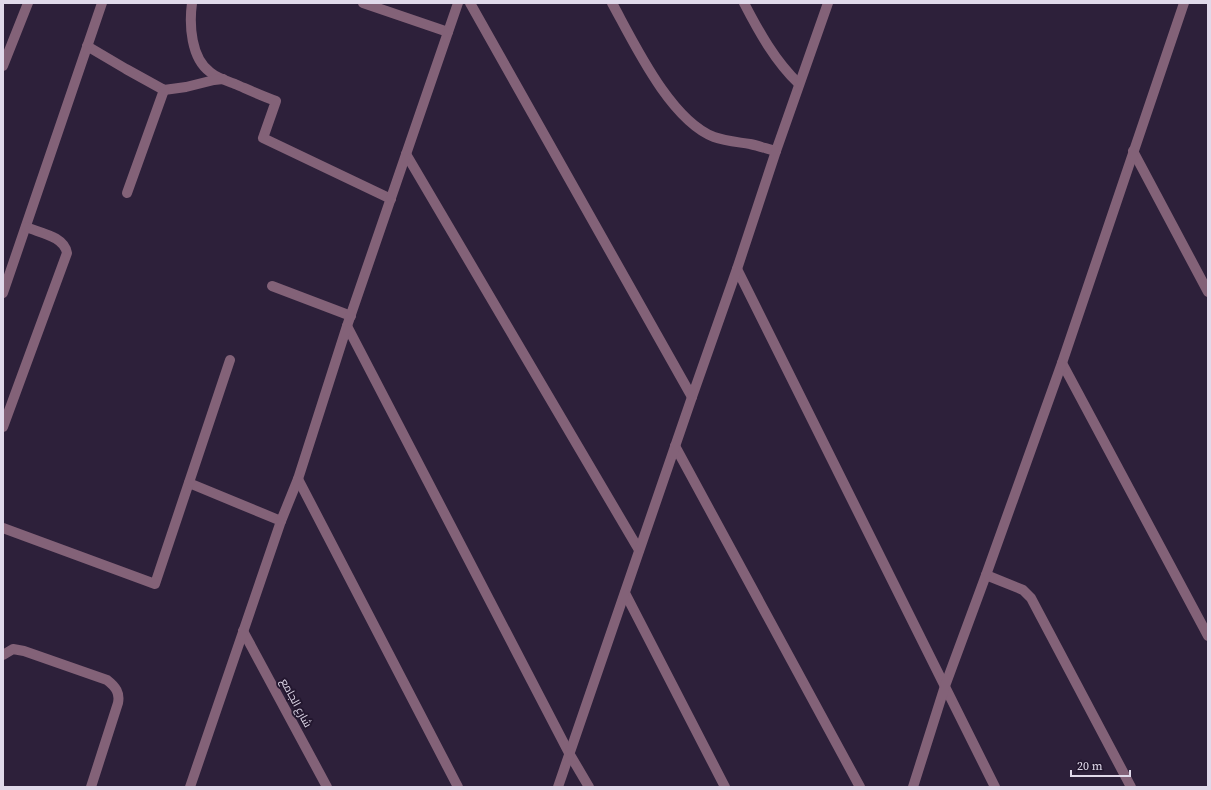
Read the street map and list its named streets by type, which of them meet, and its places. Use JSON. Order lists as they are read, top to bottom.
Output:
{
  "streets": {
    "street": ["شارع الجامع"]
  },
  "scale_bar": "20 m"
}
